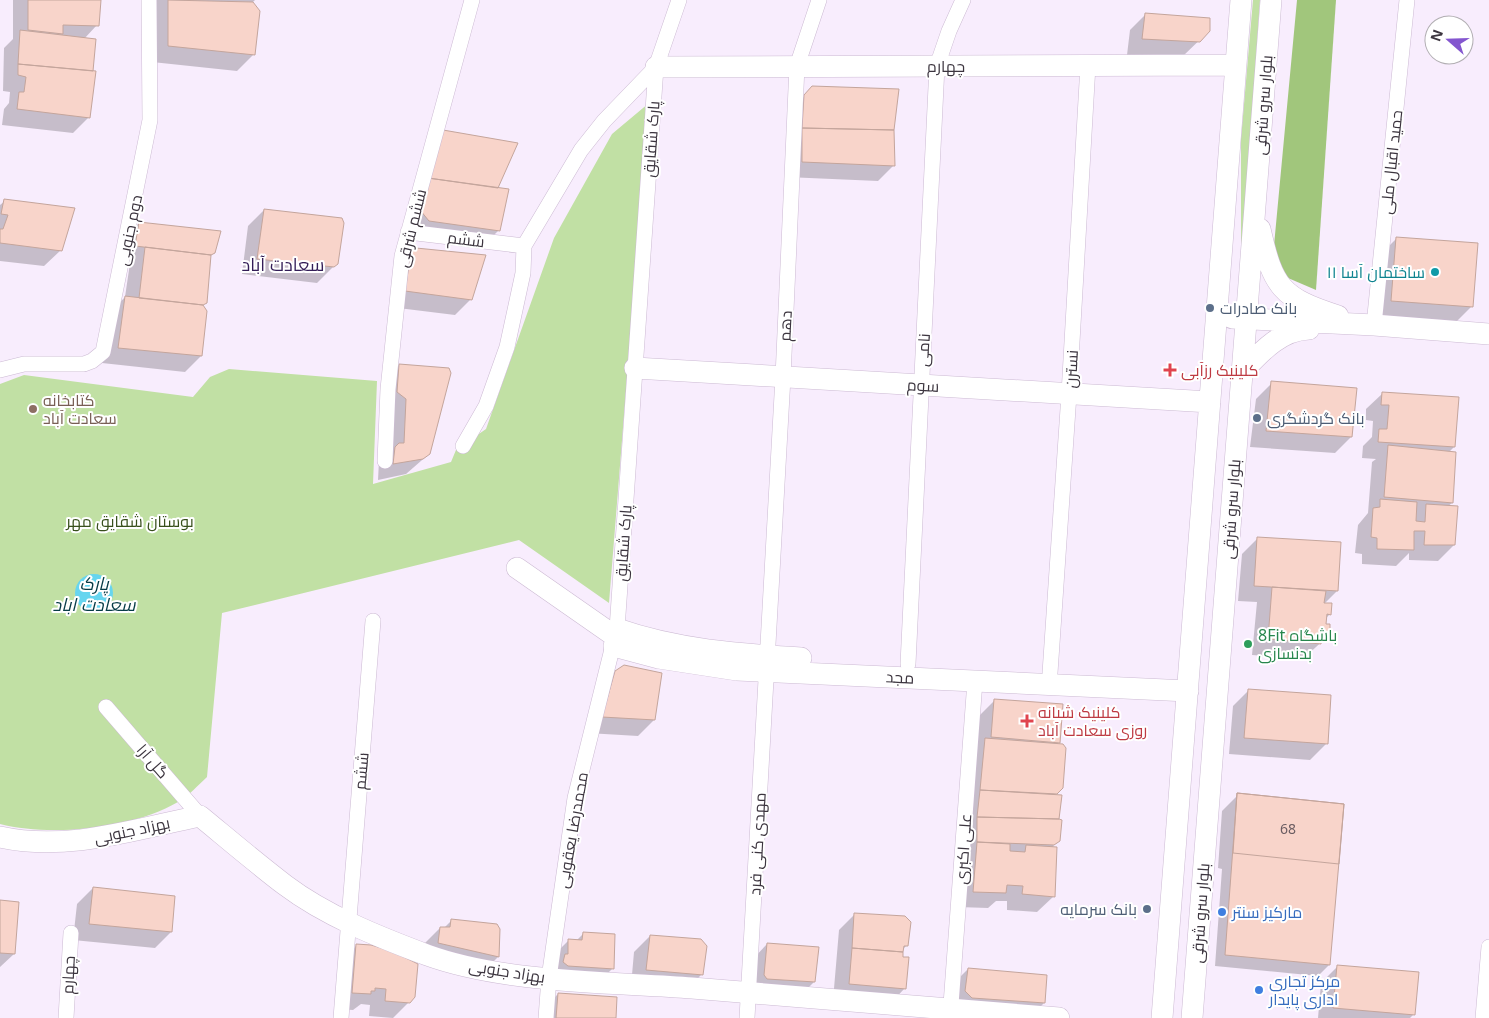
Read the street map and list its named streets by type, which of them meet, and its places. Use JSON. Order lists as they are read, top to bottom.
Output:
{
  "streets": {
    "street": [
      "چهارم",
      "بلوار سرو شرقی",
      "پارک شقایق",
      "حمید اقبال ملی",
      "ششم شرقی",
      "دوم جنوبی",
      "ششم",
      "دهم",
      "نامی",
      "نسترن",
      "سوم",
      "مجد",
      "گل آرا",
      "بهزاد جنوبی",
      "محمدرضا یعقوبی",
      "مهدی کنی فرد",
      "علی اکبری"
    ]
  },
  "crossings": [
    ["چهارم", "بلوار سرو شرقی"],
    ["چهارم", "پارک شقایق"],
    ["چهارم", "دهم"],
    ["چهارم", "نامی"],
    ["چهارم", "نسترن"],
    ["بلوار سرو شرقی", "سوم"],
    ["بلوار سرو شرقی", "مجد"],
    ["پارک شقایق", "ششم"],
    ["پارک شقایق", "سوم"],
    ["پارک شقایق", "مجد"],
    ["پارک شقایق", "محمدرضا یعقوبی"],
    ["ششم شرقی", "ششم"],
    ["ششم", "بهزاد جنوبی"],
    ["دهم", "سوم"],
    ["دهم", "مجد"],
    ["دهم", "مهدی کنی فرد"],
    ["نامی", "سوم"],
    ["نامی", "مجد"],
    ["نسترن", "سوم"],
    ["نسترن", "مجد"],
    ["مجد", "محمدرضا یعقوبی"],
    ["مجد", "مهدی کنی فرد"],
    ["مجد", "علی اکبری"],
    ["گل آرا", "بهزاد جنوبی"],
    ["بهزاد جنوبی", "محمدرضا یعقوبی"],
    ["بهزاد جنوبی", "مهدی کنی فرد"],
    ["بهزاد جنوبی", "علی اکبری"]
  ],
  "districts": ["سعادت آباد"],
  "water": ["پارک سعادت اباد"],
  "parks": ["بوستان شقایق مهر"],
  "places": {
    "other": [
      "ساختمان آسا ۱۱",
      "بانک صادرات",
      "کتابخانه سعادت آباد",
      "بانک گردشگری",
      "8Fit باشگاه بدنسازی",
      "بانک سرمایه",
      "مارکیز سنتر",
      "مرکز تجاری اداری پایدار"
    ],
    "health": ["کلینیک رزآبی", "کلینیک شبانه روزی سعادت آباد"]
  },
  "house_numbers": ["68"],
  "north": "left"
}
